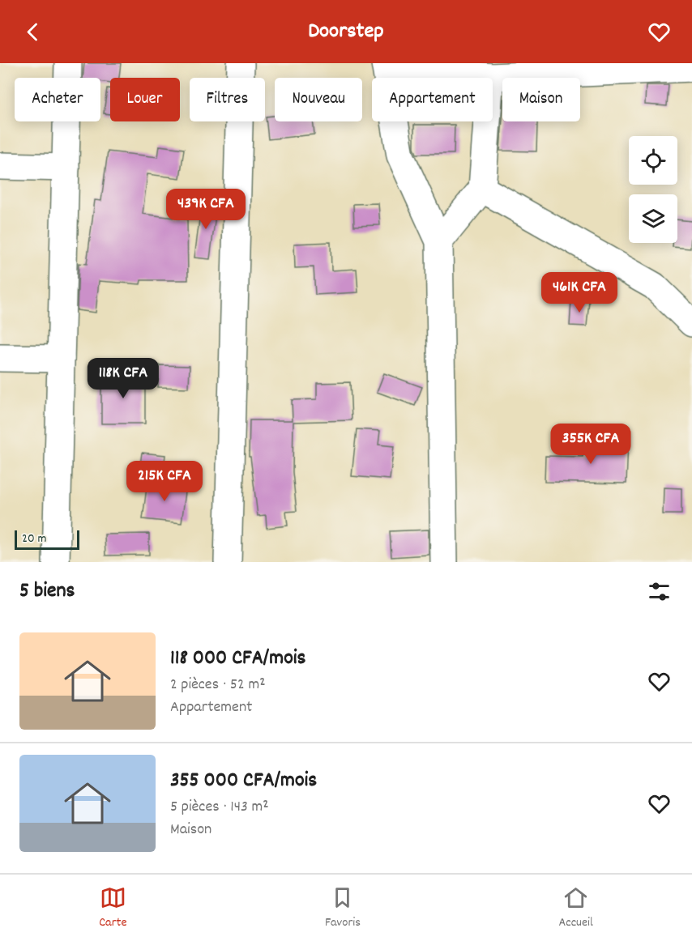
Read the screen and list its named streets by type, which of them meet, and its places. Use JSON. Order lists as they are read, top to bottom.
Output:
{
  "scale_bar": "20 m",
  "page": {
    "header": "Doorstep",
    "chip": [
      "Acheter",
      "Louer",
      "Filtres",
      "Nouveau",
      "Appartement",
      "Maison"
    ],
    "price": [
      "439K CFA",
      "461K CFA",
      "118K CFA",
      "355K CFA",
      "215K CFA"
    ],
    "scale": "20 m",
    "heading": "5 biens",
    "list": [
      {
        "name": "118 000 CFA/mois",
        "note": "2 pièces · 52 m² · Appartement"
      },
      {
        "name": "355 000 CFA/mois",
        "note": "5 pièces · 143 m² · Maison"
      }
    ],
    "tabs": ["Carte", "Favoris", "Accueil"]
  }
}
